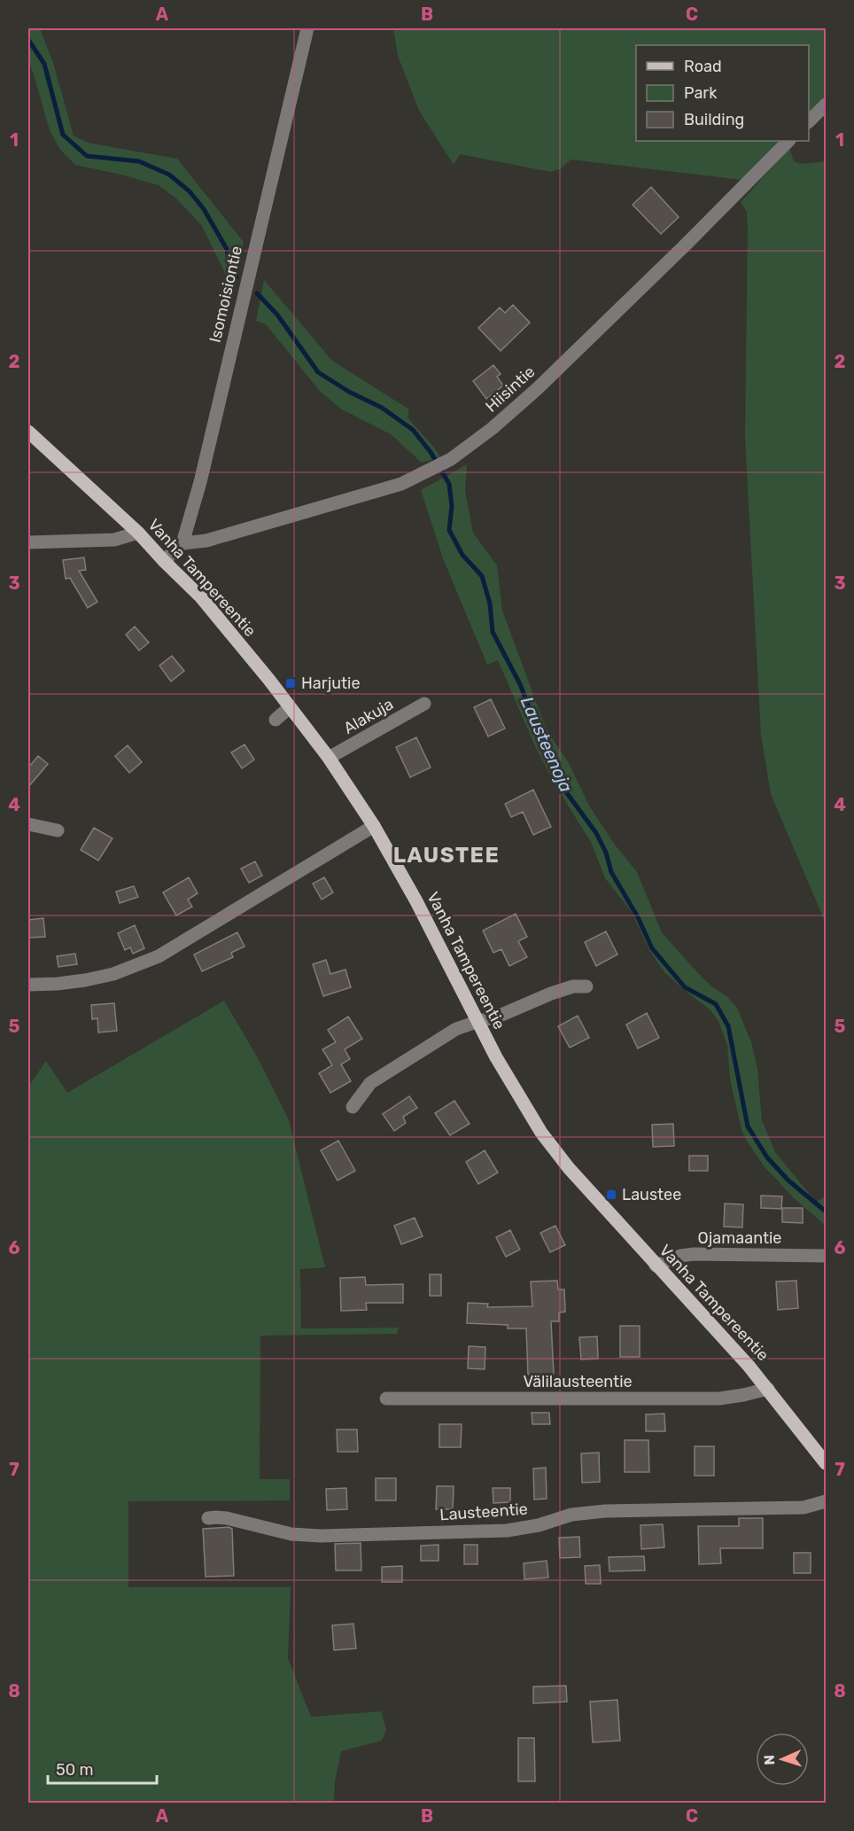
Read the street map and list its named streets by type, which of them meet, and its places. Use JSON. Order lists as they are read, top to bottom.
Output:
{
  "streets": {
    "main road": ["Vanha Tampereentie"],
    "street": [
      "Isomoisiontie",
      "Hiisintie",
      "Alakuja",
      "Ojamaantie",
      "Välilausteentie",
      "Lausteentie"
    ]
  },
  "crossings": [
    ["Isomoisiontie", "Hiisintie"],
    ["Vanha Tampereentie", "Alakuja"],
    ["Vanha Tampereentie", "Ojamaantie"],
    ["Vanha Tampereentie", "Välilausteentie"]
  ],
  "districts": ["LAUSTEE"],
  "water": ["Lausteenoja"],
  "places": {
    "transit": ["Harjutie", "Laustee"]
  },
  "legend": ["Road", "Park", "Building"],
  "scale_bar": "50 m",
  "north": "left",
  "grid": {
    "columns": ["A", "B", "C"],
    "rows": [
      "1",
      "2",
      "3",
      "4",
      "5",
      "6",
      "7",
      "8"
    ]
  }
}
